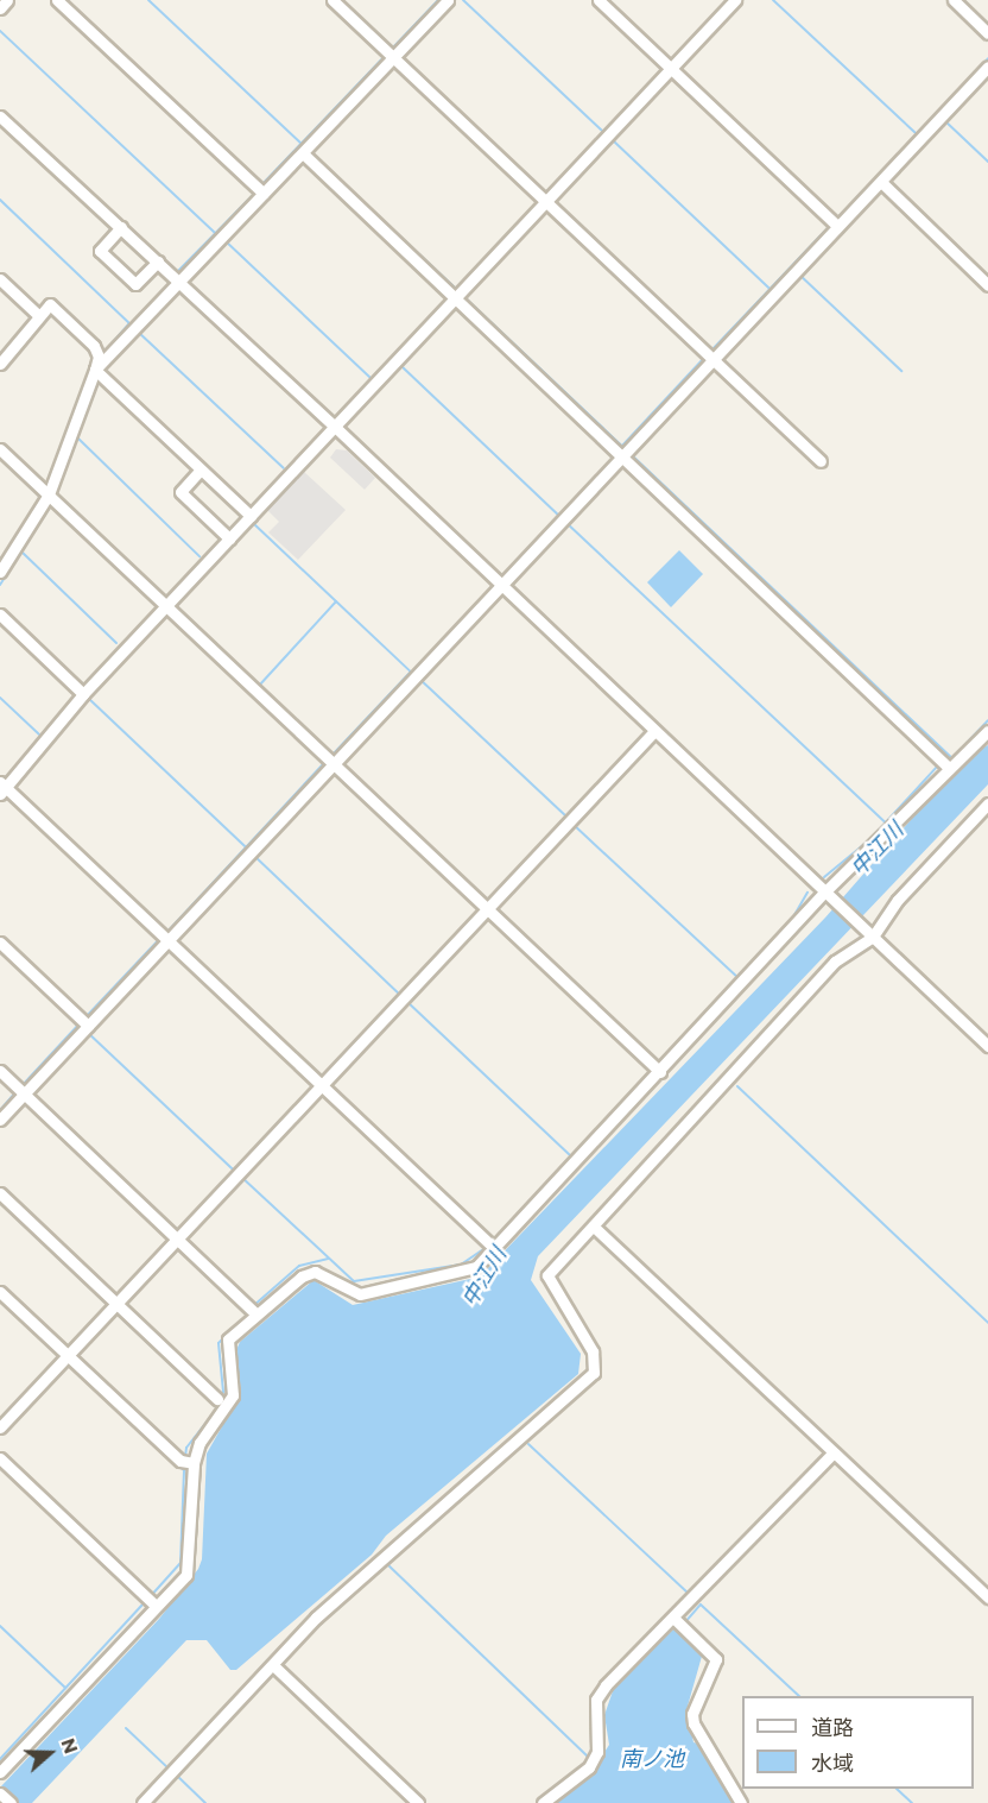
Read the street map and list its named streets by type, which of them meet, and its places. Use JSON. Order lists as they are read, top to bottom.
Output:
{
  "water": ["中江川", "南ノ池"],
  "legend": ["道路", "水域"],
  "north": "right"
}
